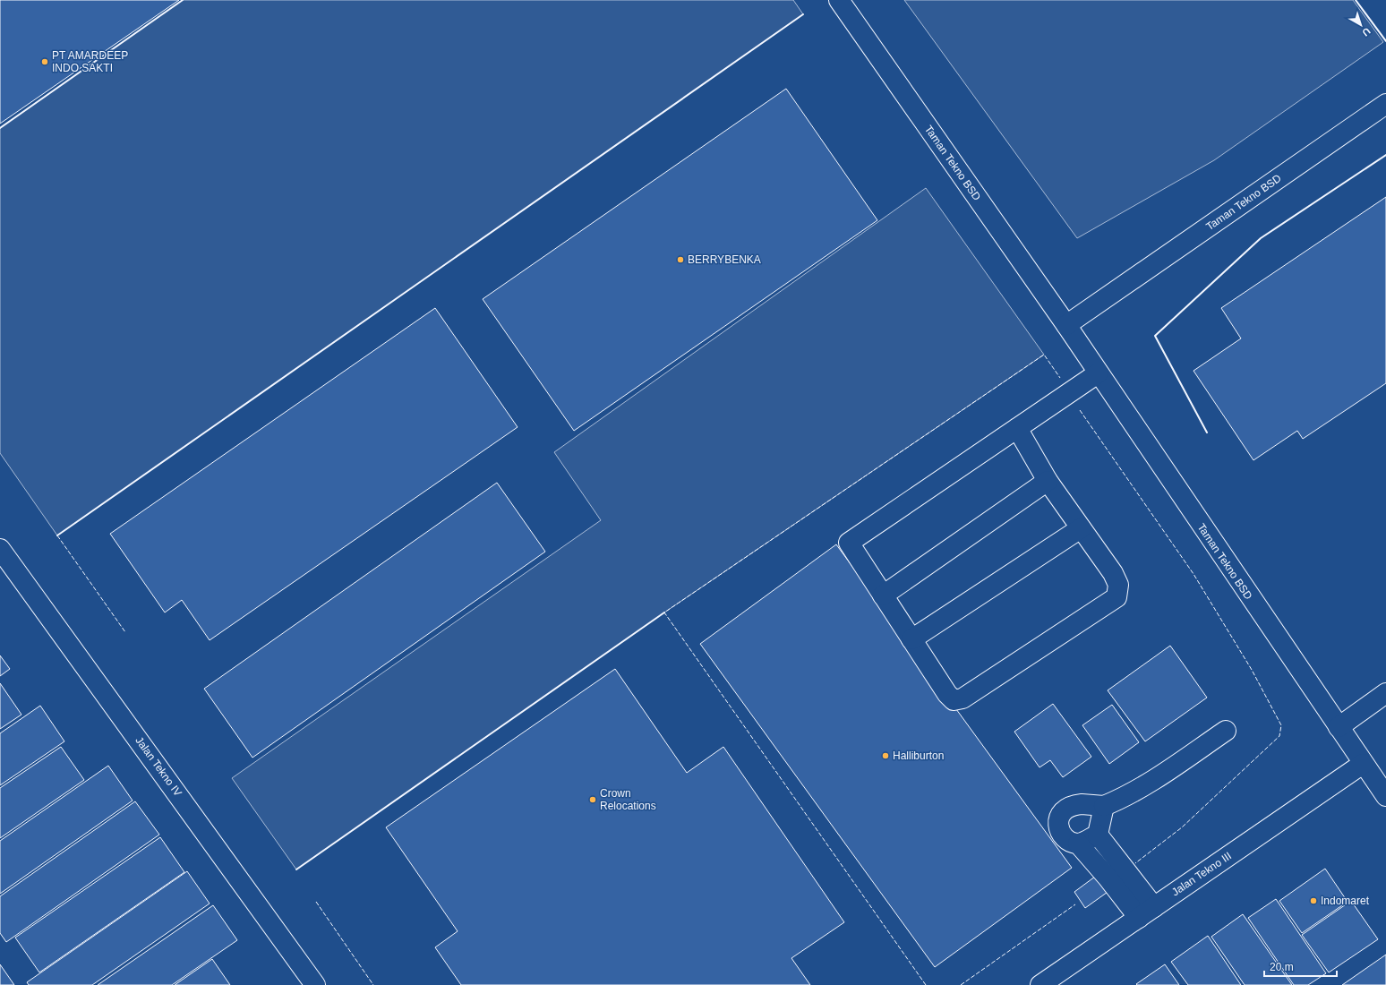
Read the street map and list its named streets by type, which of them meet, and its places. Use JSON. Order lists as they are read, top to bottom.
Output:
{
  "streets": {
    "lane": ["Taman Tekno BSD", "Jalan Tekno IV", "Jalan Tekno III"]
  },
  "crossings": [
    ["Taman Tekno BSD", "Jalan Tekno III"]
  ],
  "places": [
    "PT AMARDEEP INDO SAKTI",
    "BERRYBENKA",
    "Halliburton",
    "Crown Relocations",
    "Indomaret"
  ],
  "scale_bar": "20 m",
  "north": "bottom right"
}
